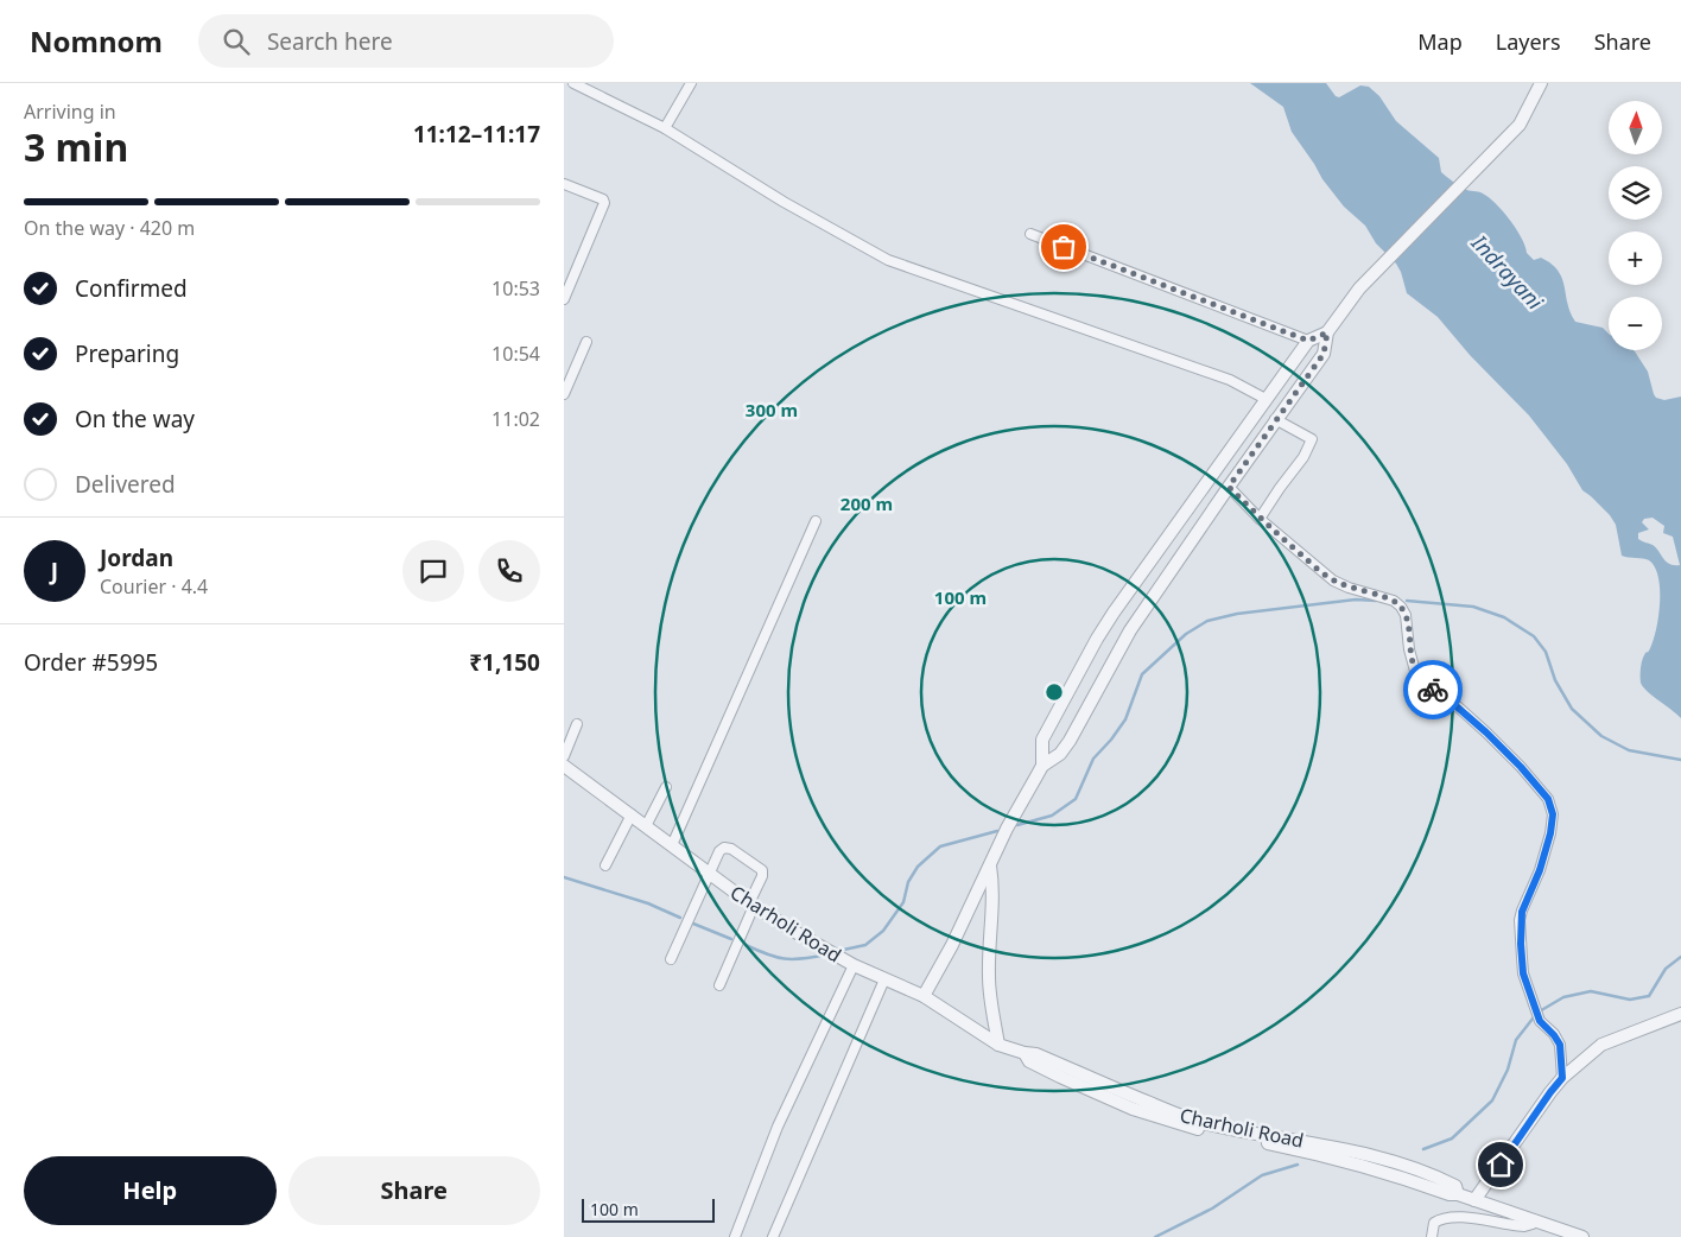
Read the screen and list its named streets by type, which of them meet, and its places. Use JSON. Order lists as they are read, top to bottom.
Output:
{
  "streets": {
    "street": ["Charholi Road"]
  },
  "water": ["Indrayani"],
  "scale_bar": "100 m",
  "north": "top",
  "page": {
    "header": "Nomnom",
    "search": "Search here",
    "nav": ["Map", "Layers", "Share"],
    "heading": ["3 min", "Arriving in", "11:12–11:17"],
    "panel": [
      "Jordan",
      "Courier · 4.4",
      "Order #5995",
      "₹1,150"
    ],
    "map_buttons": ["+", "−"],
    "bar": "On the way · 420 m",
    "list": [
      ["Confirmed", "10:53"],
      ["Preparing", "10:54"],
      ["On the way", "11:02"],
      "Delivered"
    ],
    "round": "J",
    "buttons": ["Help", "Share"],
    "scale": "100 m"
  },
  "rings": ["300 m", "200 m", "100 m"]
}
